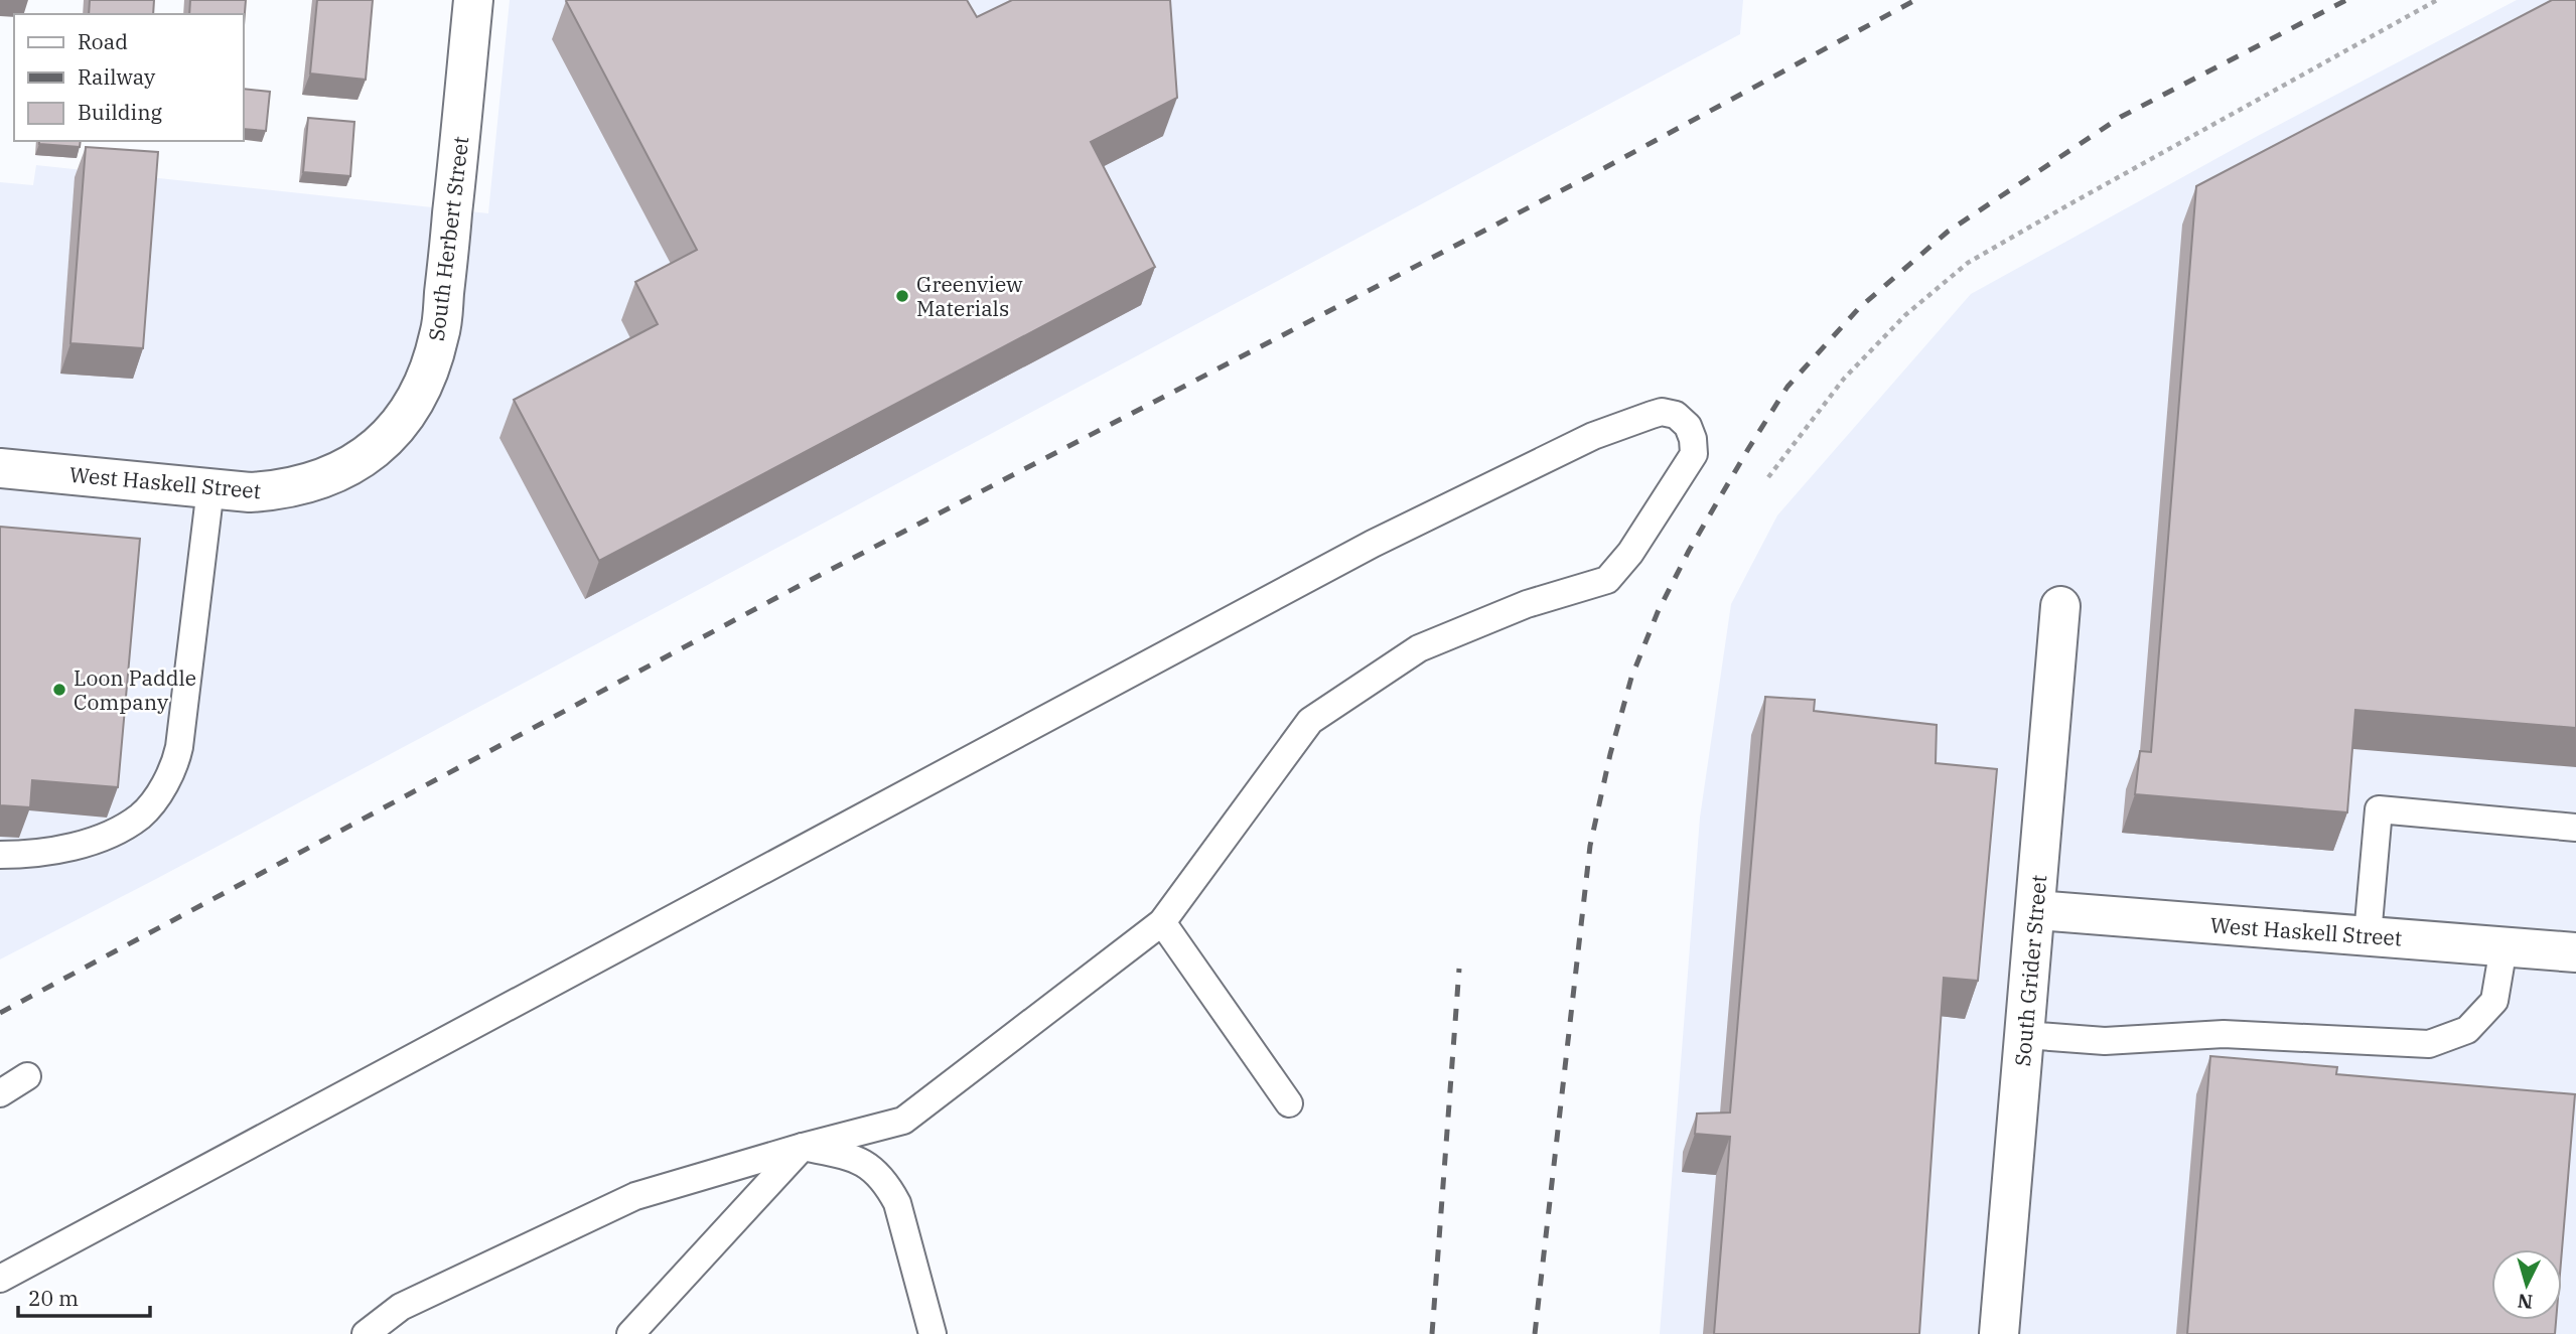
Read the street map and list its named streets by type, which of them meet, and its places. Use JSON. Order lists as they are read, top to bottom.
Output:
{
  "streets": {
    "street": ["South Herbert Street", "West Haskell Street", "South Grider Street"]
  },
  "crossings": [
    ["South Herbert Street", "West Haskell Street"],
    ["West Haskell Street", "South Grider Street"]
  ],
  "places": ["Greenview Materials", "Loon Paddle Company"],
  "legend": ["Road", "Railway", "Building"],
  "scale_bar": "20 m",
  "north": "bottom"
}
